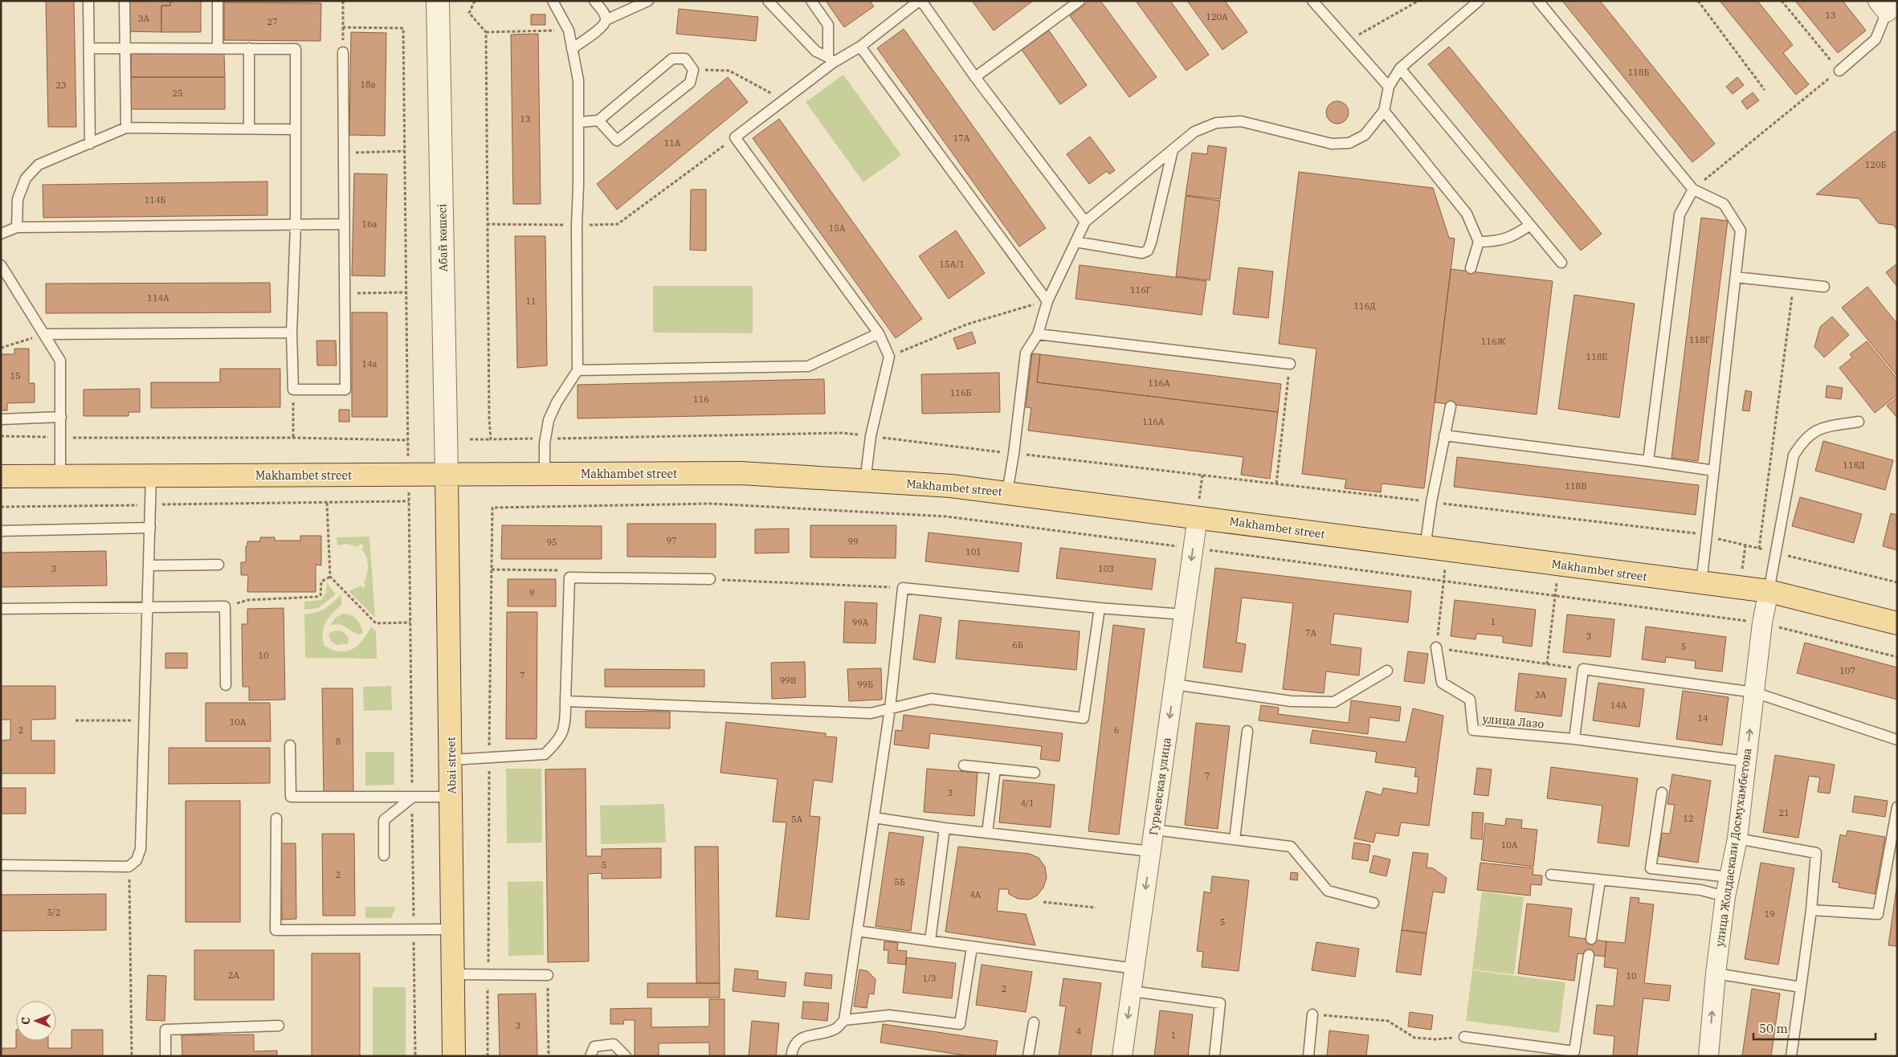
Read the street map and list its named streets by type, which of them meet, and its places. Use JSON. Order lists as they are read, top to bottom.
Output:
{
  "streets": {
    "main road": ["Makhambet street", "Abai street"],
    "street": ["Абай көшесі", "Гурьевская улица", "улица Жолдаскали Досмухамбетова"],
    "lane": ["улица Лазо"]
  },
  "crossings": [
    ["Абай көшесі", "Makhambet street"],
    ["Абай көшесі", "Abai street"],
    ["Makhambet street", "Abai street"],
    ["Makhambet street", "Гурьевская улица"],
    ["Makhambet street", "улица Жолдаскали Досмухамбетова"],
    ["улица Лазо", "улица Жолдаскали Досмухамбетова"]
  ],
  "one_way": ["Гурьевская улица"],
  "house_numbers": [
    "13",
    "120А",
    "3А",
    "27",
    "118Б",
    "18а",
    "23",
    "25",
    "13",
    "17А",
    "11А",
    "120Б",
    "114Б",
    "16а",
    "15А",
    "15А/1",
    "116Г",
    "114А",
    "11",
    "116Д",
    "118Г",
    "116Ж",
    "118Е",
    "14а",
    "15",
    "116А",
    "116Б",
    "116",
    "116А",
    "118Д",
    "118В",
    "97",
    "99",
    "95",
    "101",
    "3",
    "103",
    "9",
    "1",
    "99А",
    "7А",
    "3",
    "6Б",
    "5",
    "10",
    "107",
    "7",
    "99В",
    "99Б",
    "3А",
    "14А",
    "14",
    "10А",
    "2",
    "6",
    "8",
    "7",
    "3",
    "4/1",
    "21",
    "12",
    "5А",
    "10А",
    "5",
    "2",
    "5Б",
    "4А",
    "5/2",
    "19",
    "5",
    "2А",
    "10",
    "1/3",
    "2",
    "3",
    "4",
    "1"
  ],
  "scale_bar": "50 m",
  "north": "left"
}
